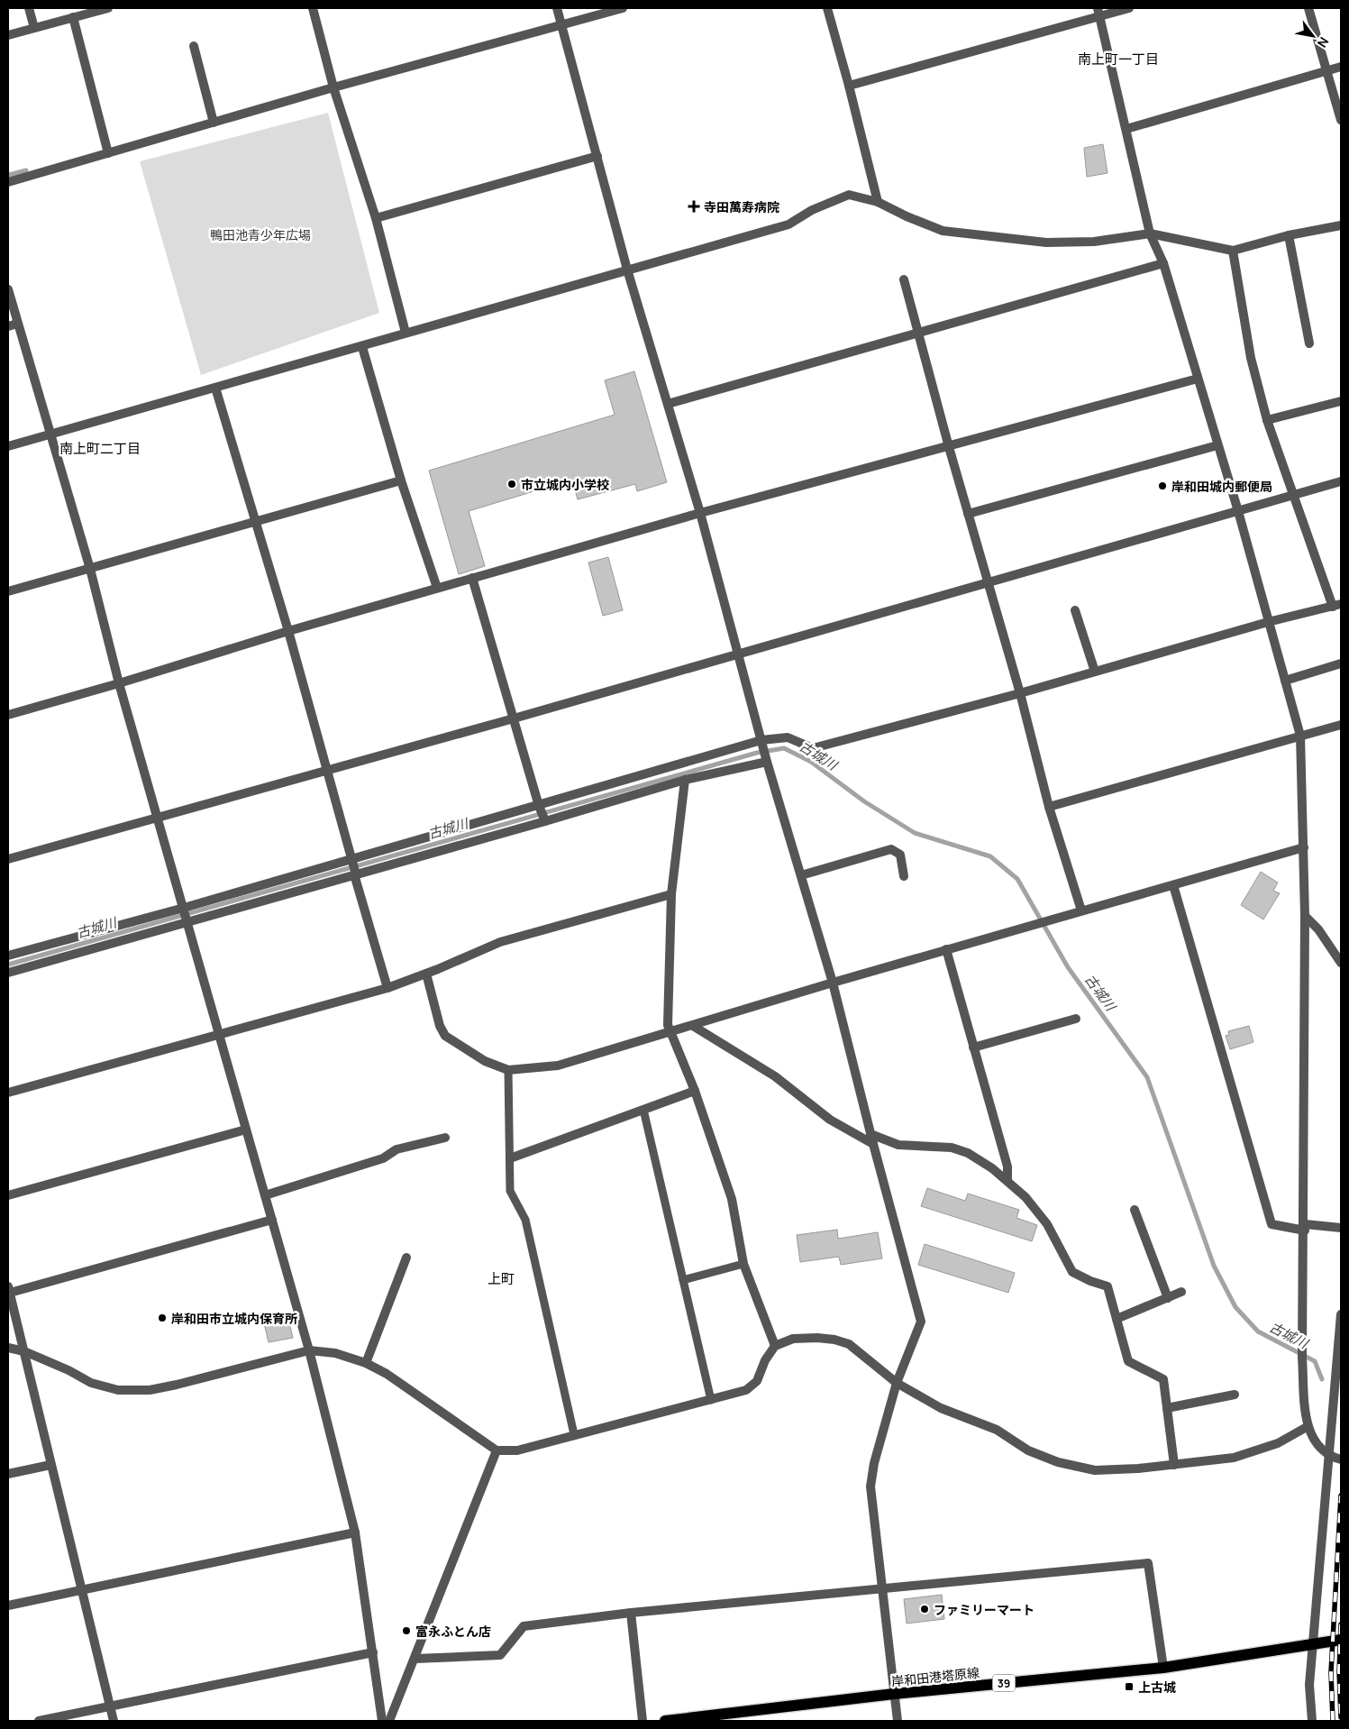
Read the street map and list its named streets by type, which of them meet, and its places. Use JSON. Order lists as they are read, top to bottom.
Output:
{
  "streets": {
    "main road": ["岸和田港塔原線", "39"]
  },
  "districts": ["南上町一丁目", "南上町二丁目", "上町"],
  "water": ["古城川"],
  "parks": ["鴨田池青少年広場"],
  "places": {
    "health": ["寺田萬寿病院"],
    "other": [
      "市立城内小学校",
      "岸和田城内郵便局",
      "岸和田市立城内保育所",
      "ファミリーマート",
      "富永ふとん店"
    ],
    "transit": ["上古城"]
  },
  "north": "bottom right"
}
